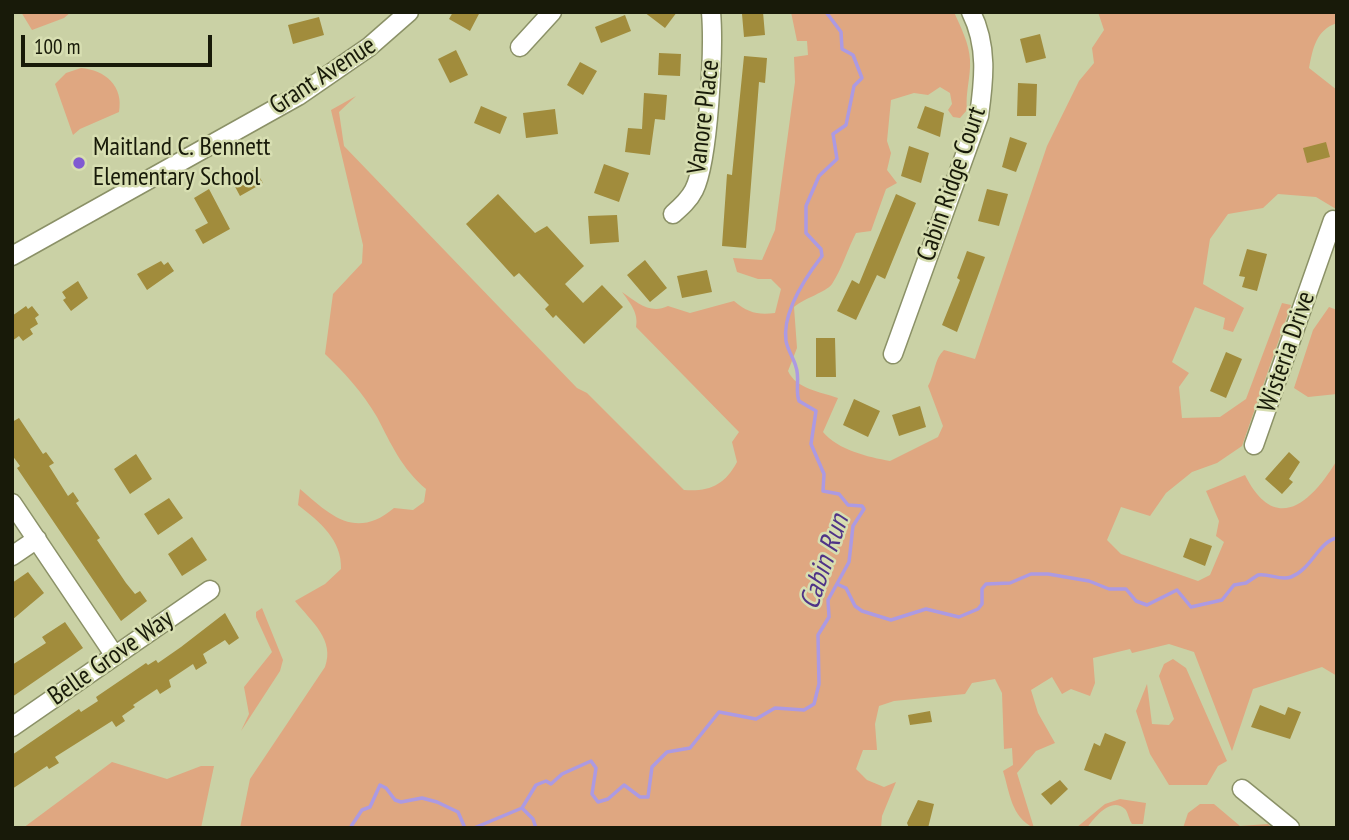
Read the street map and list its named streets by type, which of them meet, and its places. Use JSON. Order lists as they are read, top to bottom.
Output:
{
  "streets": {
    "street": [
      "Grant Avenue",
      "Vanore Place",
      "Cabin Ridge Court",
      "Wisteria Drive",
      "Belle Grove Way"
    ]
  },
  "water": ["Cabin Run"],
  "places": ["Maitland C. Bennett Elementary School"],
  "scale_bar": "100 m"
}
